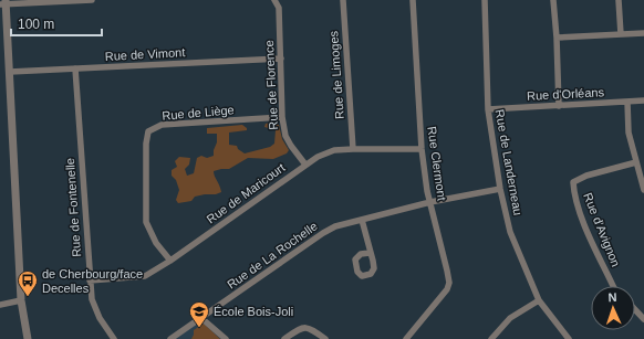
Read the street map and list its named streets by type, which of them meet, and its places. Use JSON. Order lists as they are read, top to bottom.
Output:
{
  "streets": {
    "street": [
      "Rue de Vimont",
      "Rue de Limoges",
      "Rue de Florence",
      "Rue d'Orléans",
      "Rue de Liège",
      "Rue de Landerneau",
      "Rue Clermont",
      "Rue de Maricourt",
      "Rue de Fontenelle",
      "Rue d'Avignon",
      "Rue de La Rochelle"
    ]
  },
  "crossings": [
    ["Rue de Vimont", "Rue de Florence"],
    ["Rue de Vimont", "Rue de Fontenelle"],
    ["Rue de Limoges", "Rue de Maricourt"],
    ["Rue de Florence", "Rue de Liège"],
    ["Rue de Florence", "Rue de Maricourt"],
    ["Rue d'Orléans", "Rue de Landerneau"],
    ["Rue de Liège", "Rue de Maricourt"],
    ["Rue de Landerneau", "Rue de La Rochelle"],
    ["Rue Clermont", "Rue de Maricourt"],
    ["Rue Clermont", "Rue de La Rochelle"],
    ["Rue de Maricourt", "Rue de Fontenelle"]
  ],
  "places": {
    "bus stop": ["de Cherbourg/face Decelles"],
    "school or university": ["École Bois-Joli"]
  },
  "scale_bar": "100 m",
  "north": "top"
}
